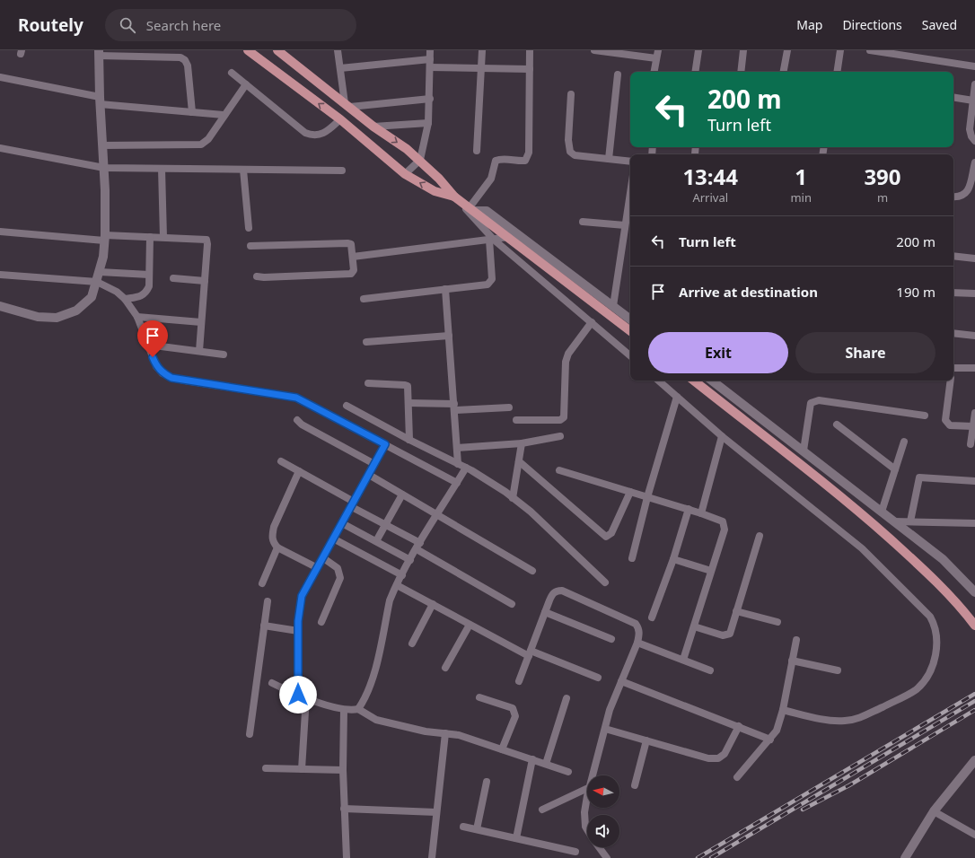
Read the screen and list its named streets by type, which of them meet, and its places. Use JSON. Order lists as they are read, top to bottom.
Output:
{
  "north": "left",
  "page": {
    "header": "Routely",
    "search": "Search here",
    "nav": ["Map", "Directions", "Saved"],
    "turn": ["200 m", "Turn left"],
    "eta": [
      "13:44",
      "Arrival",
      "1",
      "min",
      "390",
      "m"
    ],
    "list": [
      {
        "name": "Turn left",
        "value": "200 m"
      },
      {
        "name": "Arrive at destination",
        "value": "190 m"
      }
    ],
    "buttons": ["Exit", "Share"]
  }
}
